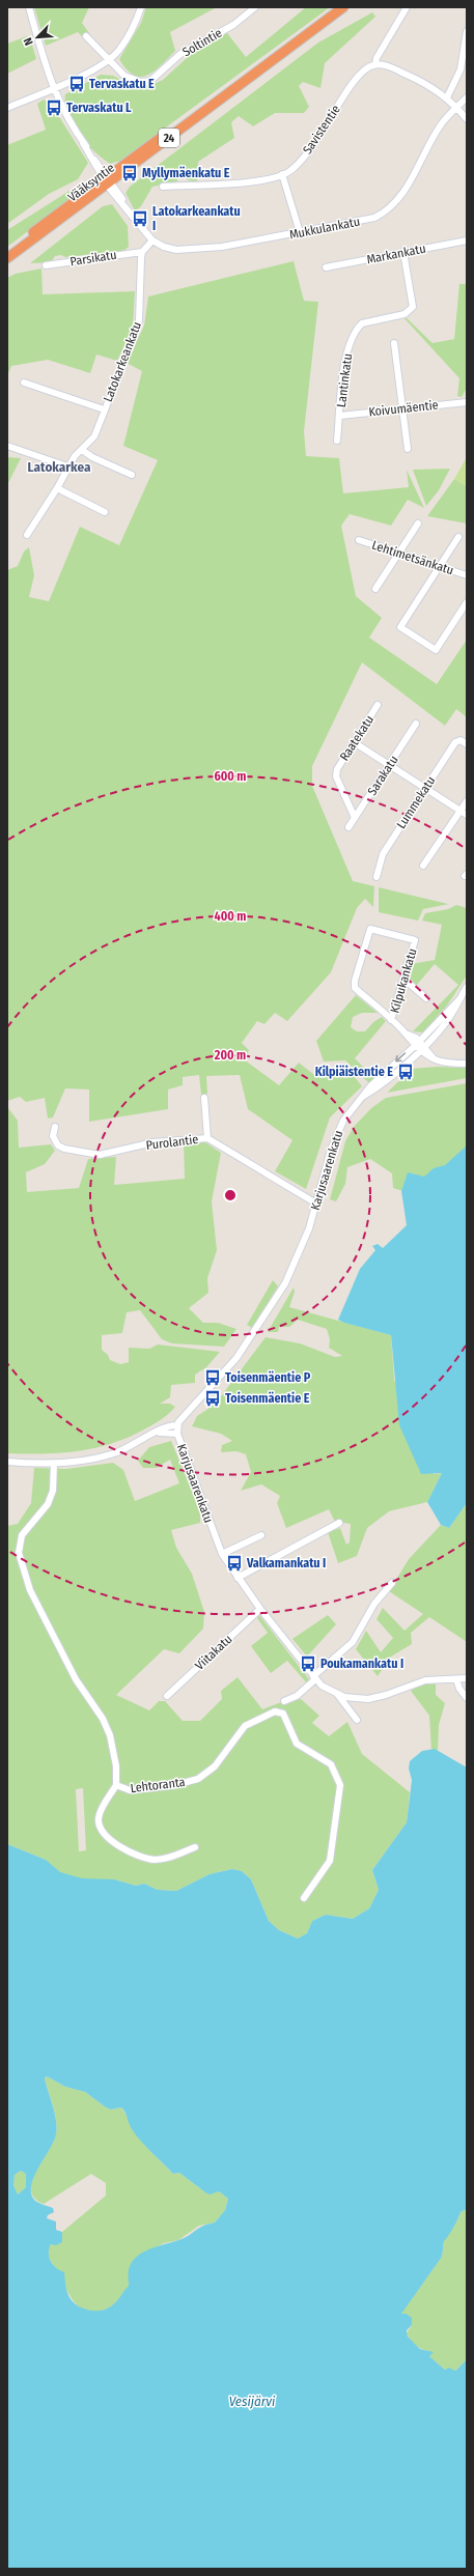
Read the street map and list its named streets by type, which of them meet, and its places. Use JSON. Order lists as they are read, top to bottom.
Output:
{
  "streets": {
    "highway": ["24", "Vääksyntie"],
    "street": [
      "Soltintie",
      "Savistentie",
      "Mukkulankatu",
      "Markankatu",
      "Parsikatu",
      "Latokarkeankatu",
      "Lantinkatu",
      "Koivumäentie",
      "Lehtimetsänkatu",
      "Raatekatu",
      "Sarakatu",
      "Lummekatu",
      "Kilpukankatu",
      "Purolantie",
      "Karjusaarenkatu",
      "Viitakatu",
      "Lehtoranta"
    ]
  },
  "crossings": [
    ["Vääksyntie", "Mukkulankatu"],
    ["Markankatu", "Lantinkatu"],
    ["Parsikatu", "Latokarkeankatu"],
    ["Lantinkatu", "Koivumäentie"],
    ["Raatekatu", "Sarakatu"],
    ["Purolantie", "Karjusaarenkatu"],
    ["Karjusaarenkatu", "Viitakatu"]
  ],
  "districts": ["Latokarkea"],
  "water": ["Vesijärvi"],
  "places": {
    "bus stop": [
      "Tervaskatu E",
      "Tervaskatu L",
      "Myllymäenkatu E",
      "Latokarkeankatu I",
      "Kilpiäistentie E",
      "Toisenmäentie P",
      "Toisenmäentie E",
      "Valkamankatu I",
      "Poukamankatu I"
    ]
  },
  "north": "bottom left",
  "rings": ["600 m", "400 m", "200 m"]
}
